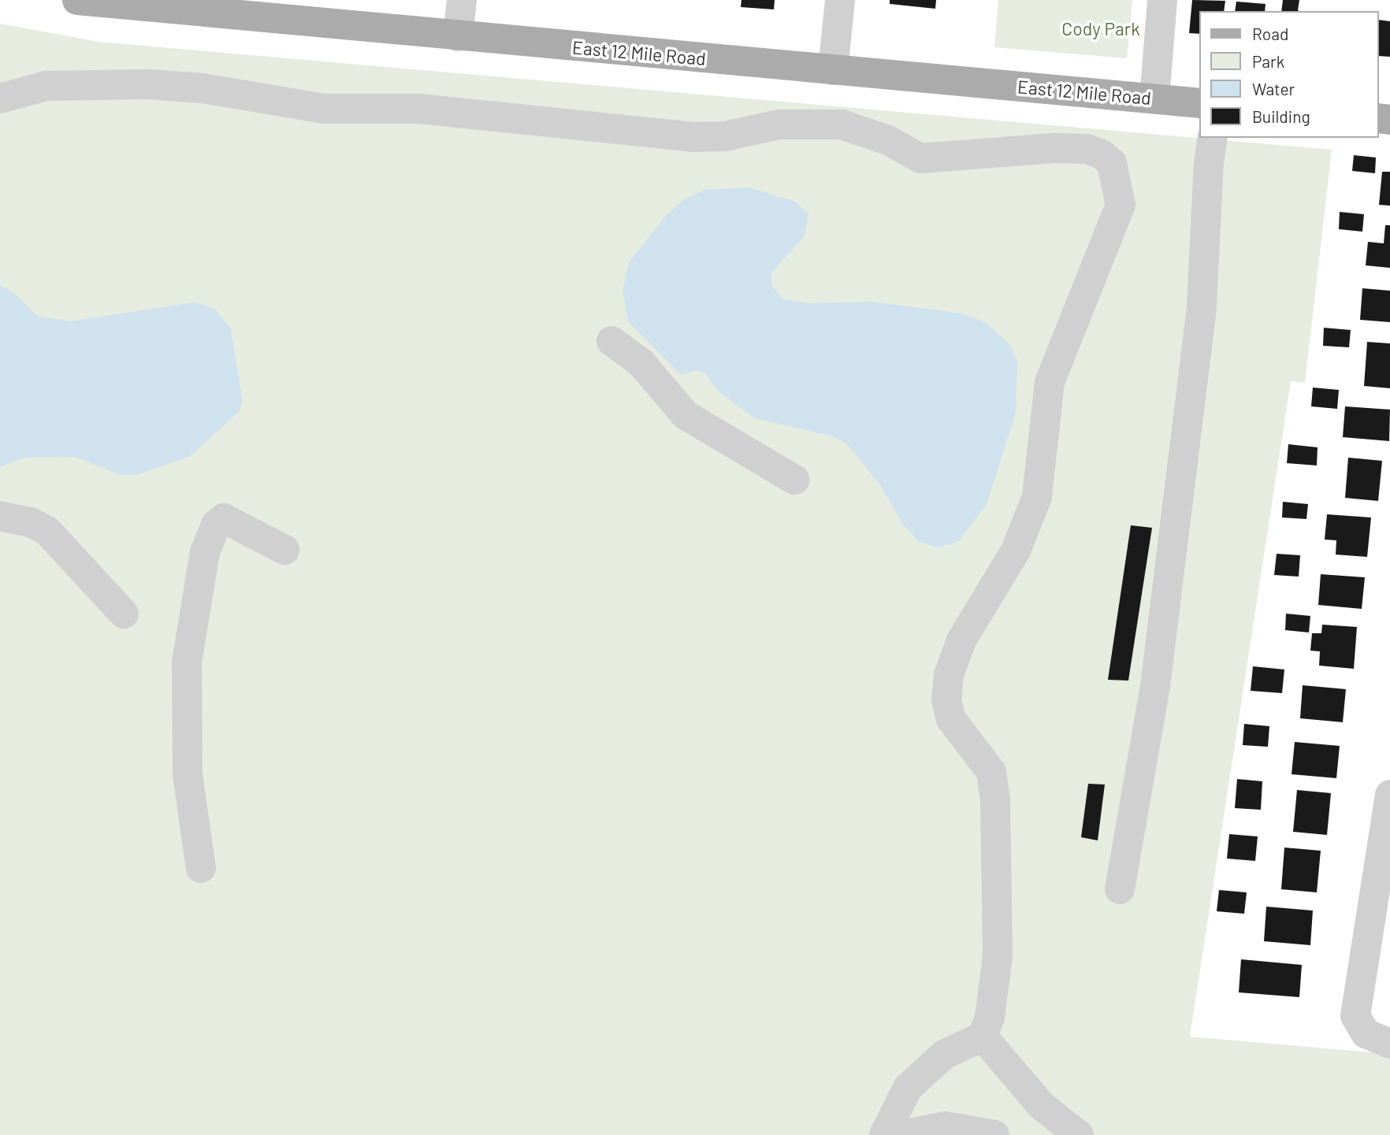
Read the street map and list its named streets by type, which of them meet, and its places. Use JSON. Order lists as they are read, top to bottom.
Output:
{
  "streets": {
    "main road": ["East 12 Mile Road"]
  },
  "parks": ["Cody Park"],
  "legend": [
    "Road",
    "Park",
    "Water",
    "Building"
  ]
}
